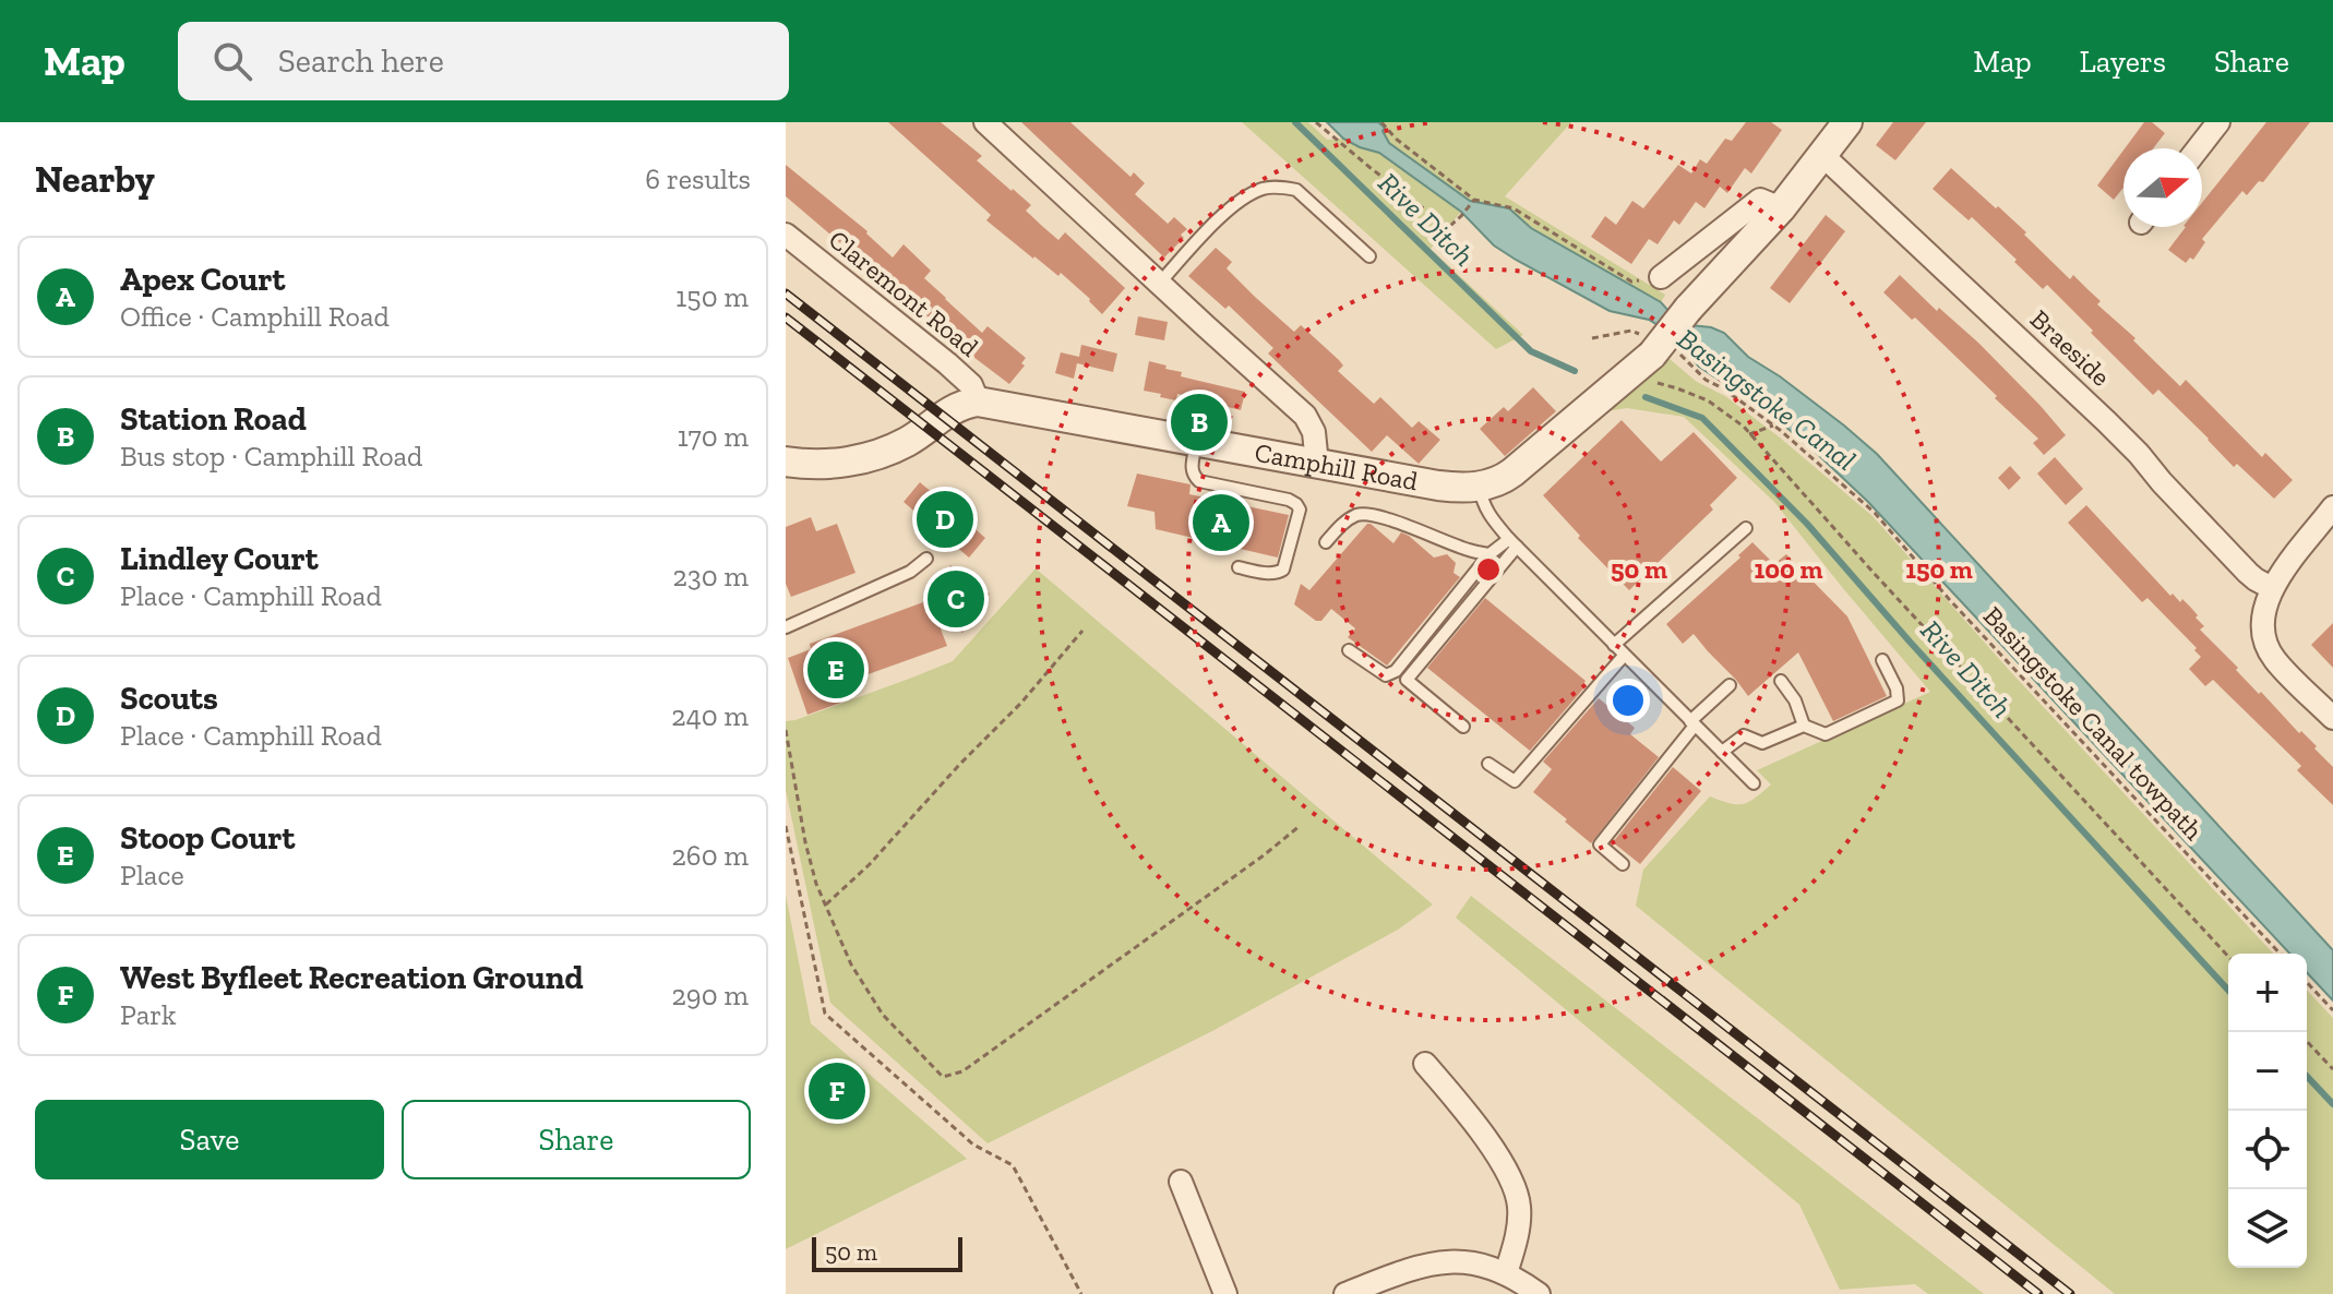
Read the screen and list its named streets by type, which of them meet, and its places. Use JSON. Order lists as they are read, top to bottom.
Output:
{
  "streets": {
    "street": ["Claremont Road", "Braeside", "Camphill Road"],
    "path": ["Basingstoke Canal towpath"]
  },
  "crossings": [
    ["Claremont Road", "Camphill Road"],
    ["Braeside", "Camphill Road"],
    ["Camphill Road", "Basingstoke Canal towpath"]
  ],
  "water": ["Rive Ditch", "Basingstoke Canal"],
  "scale_bar": "50 m",
  "north": "right",
  "page": {
    "header": "Map",
    "search": "Search here",
    "nav": ["Map", "Layers", "Share"],
    "heading": ["Nearby", "6 results"],
    "list": [
      {
        "mark": "A",
        "name": "Apex Court",
        "note": "Office · Camphill Road",
        "value": "150 m"
      },
      {
        "mark": "B",
        "name": "Station Road",
        "note": "Bus stop · Camphill Road",
        "value": "170 m"
      },
      {
        "mark": "C",
        "name": "Lindley Court",
        "note": "Place · Camphill Road",
        "value": "230 m"
      },
      {
        "mark": "D",
        "name": "Scouts",
        "note": "Place · Camphill Road",
        "value": "240 m"
      },
      {
        "mark": "E",
        "name": "Stoop Court",
        "note": "Place",
        "value": "260 m"
      },
      {
        "mark": "F",
        "name": "West Byfleet Recreation Ground",
        "note": "Park",
        "value": "290 m"
      }
    ],
    "pins": [
      "B",
      "D",
      "A",
      "C",
      "E",
      "F"
    ],
    "map_buttons": ["+", "−"],
    "buttons": ["Save", "Share"],
    "scale": "50 m"
  },
  "rings": ["50 m", "100 m", "150 m"]
}
